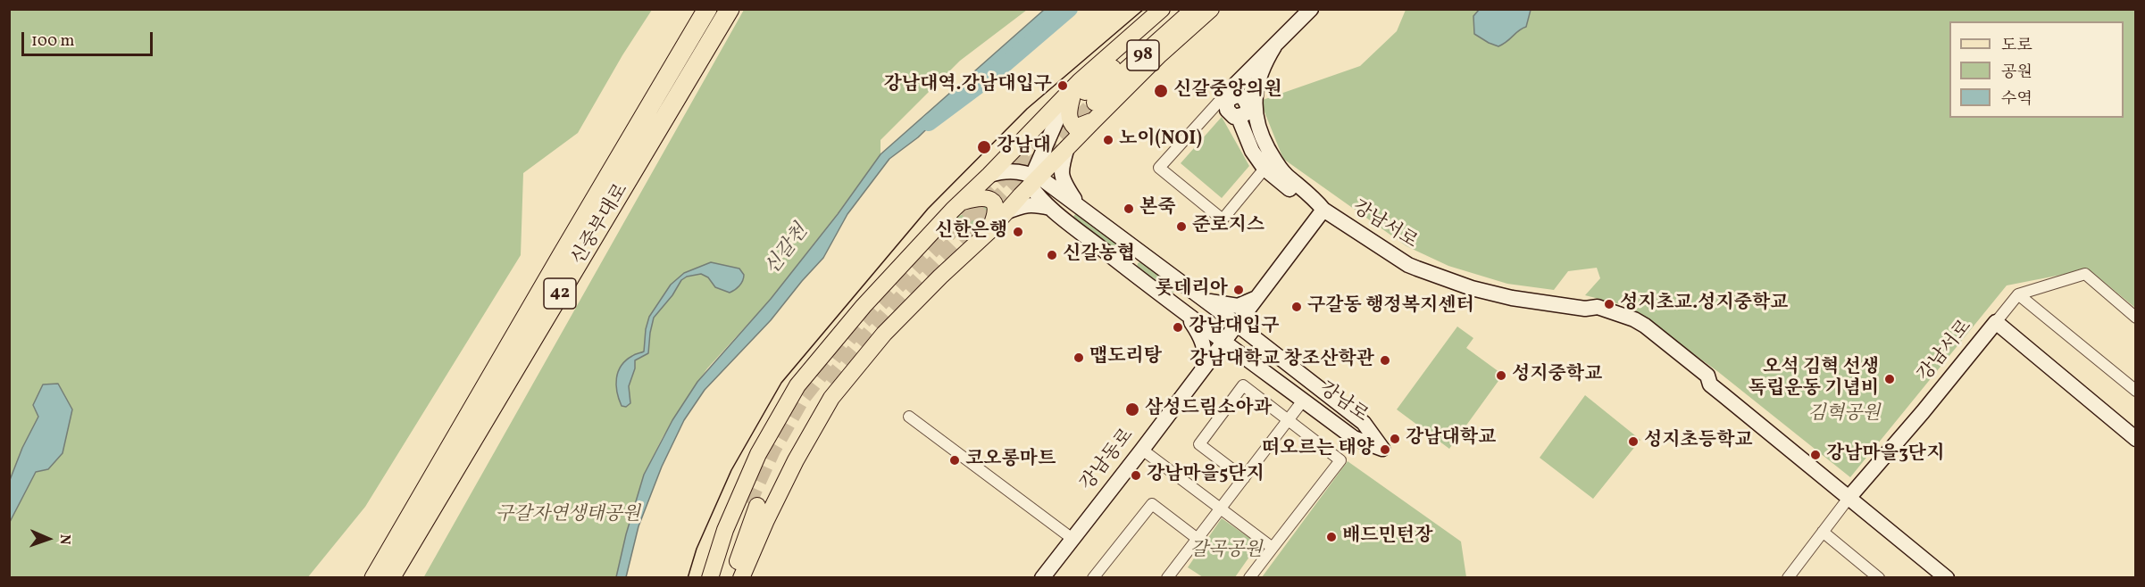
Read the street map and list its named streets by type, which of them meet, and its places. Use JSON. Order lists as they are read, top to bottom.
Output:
{
  "streets": {
    "highway": ["신중부대로", "42"],
    "main road": ["98"],
    "street": ["강남서로", "강남로", "강남동로"]
  },
  "crossings": [
    ["강남서로", "강남로"],
    ["강남서로", "강남동로"],
    ["강남로", "강남동로"]
  ],
  "water": ["신갈천"],
  "parks": ["김혁공원", "구갈자연생태공원", "갈곡공원"],
  "places": [
    "강남대역.강남대입구",
    "신갈중앙의원",
    "노이(NOI)",
    "강남대",
    "본죽",
    "준로지스",
    "신한은행",
    "신갈농협",
    "롯데리아",
    "성지초교.성지중학교",
    "구갈동 행정복지센터",
    "강남대입구",
    "맵도리탕",
    "강남대학교 창조산학관",
    "성지중학교",
    "오석 김혁 선생 독립운동 기념비",
    "삼성드림소아과",
    "강남대학교",
    "성지초등학교",
    "떠오르는 태양",
    "강남마을3단지",
    "코오롱마트",
    "강남마을5단지",
    "배드민턴장"
  ],
  "legend": ["도로", "공원", "수역"],
  "scale_bar": "100 m",
  "north": "right"
}
